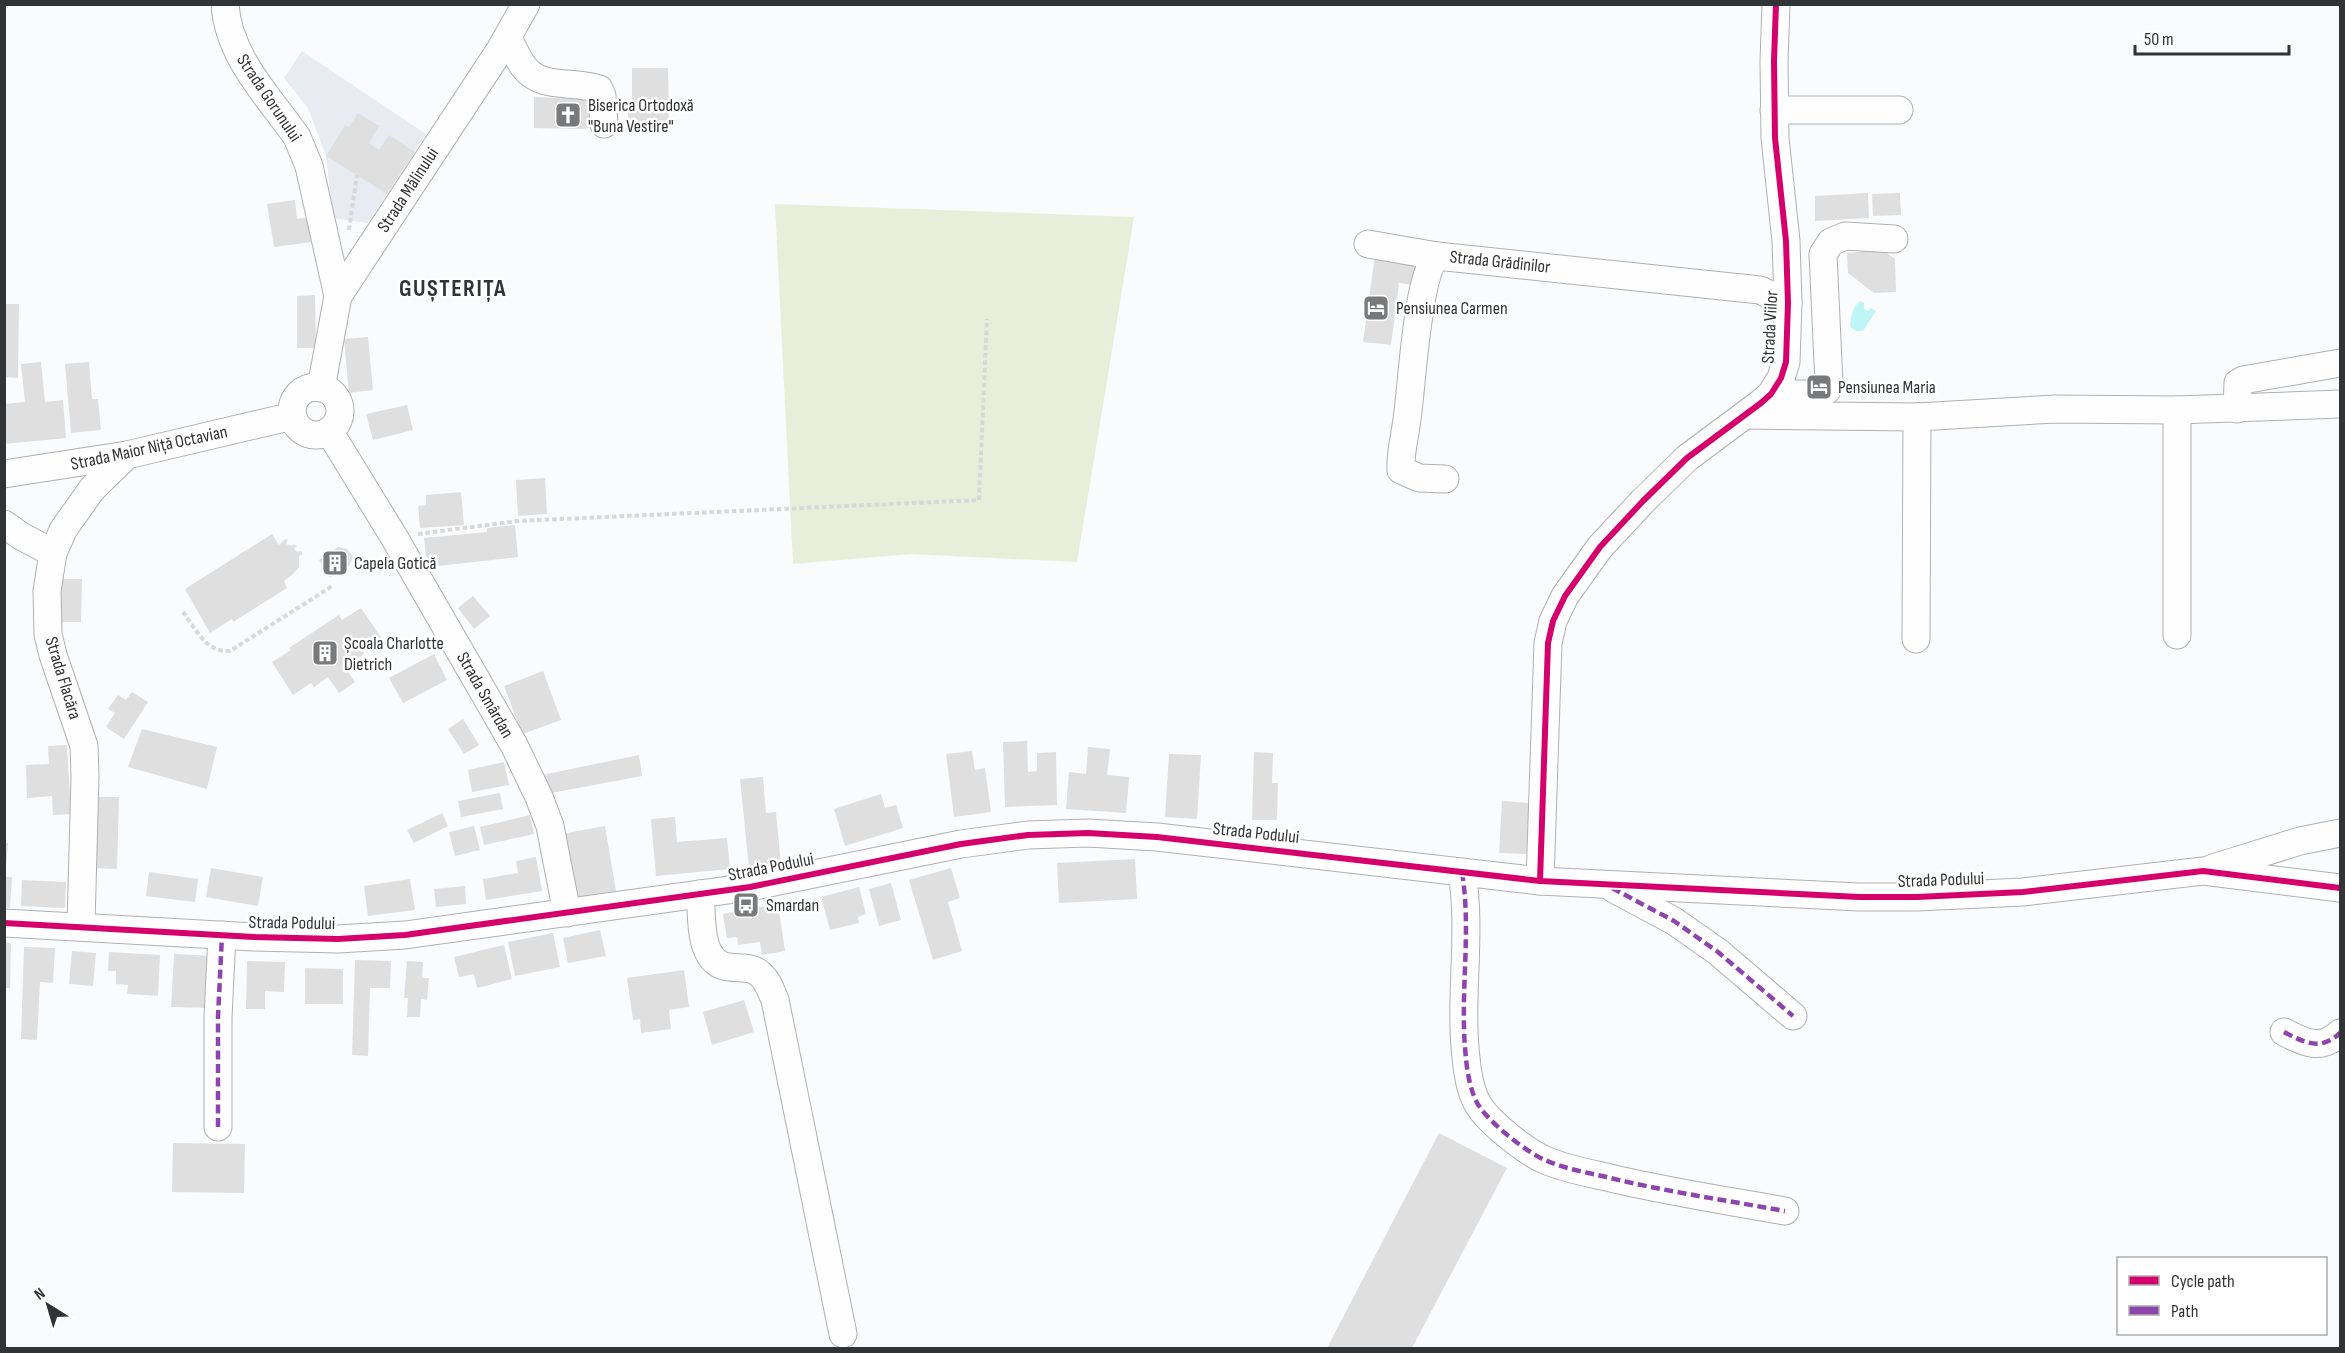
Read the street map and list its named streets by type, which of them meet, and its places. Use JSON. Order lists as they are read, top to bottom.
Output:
{
  "streets": {
    "street": [
      "Strada Gorunului",
      "Strada Mălinului",
      "Strada Grădinilor",
      "Strada Viilor",
      "Strada Maior Niță Octavian",
      "Strada Flacăra",
      "Strada Smârdan",
      "Strada Podului"
    ]
  },
  "crossings": [
    ["Strada Gorunului", "Strada Mălinului"],
    ["Strada Mălinului", "Strada Maior Niță Octavian"],
    ["Strada Mălinului", "Strada Smârdan"],
    ["Strada Grădinilor", "Strada Viilor"],
    ["Strada Viilor", "Strada Podului"],
    ["Strada Maior Niță Octavian", "Strada Flacăra"],
    ["Strada Maior Niță Octavian", "Strada Smârdan"],
    ["Strada Flacăra", "Strada Podului"],
    ["Strada Smârdan", "Strada Podului"]
  ],
  "districts": ["GUȘTERIȚA"],
  "places": {
    "church": ["Biserica Ortodoxă \"Buna Vestire\""],
    "hotel": ["Pensiunea Carmen", "Pensiunea Maria"],
    "building": ["Capela Gotică", "Școala Charlotte Dietrich"],
    "bus stop": ["Smardan"]
  },
  "legend": ["Cycle path", "Path"],
  "scale_bar": "50 m",
  "north": "top left"
}
